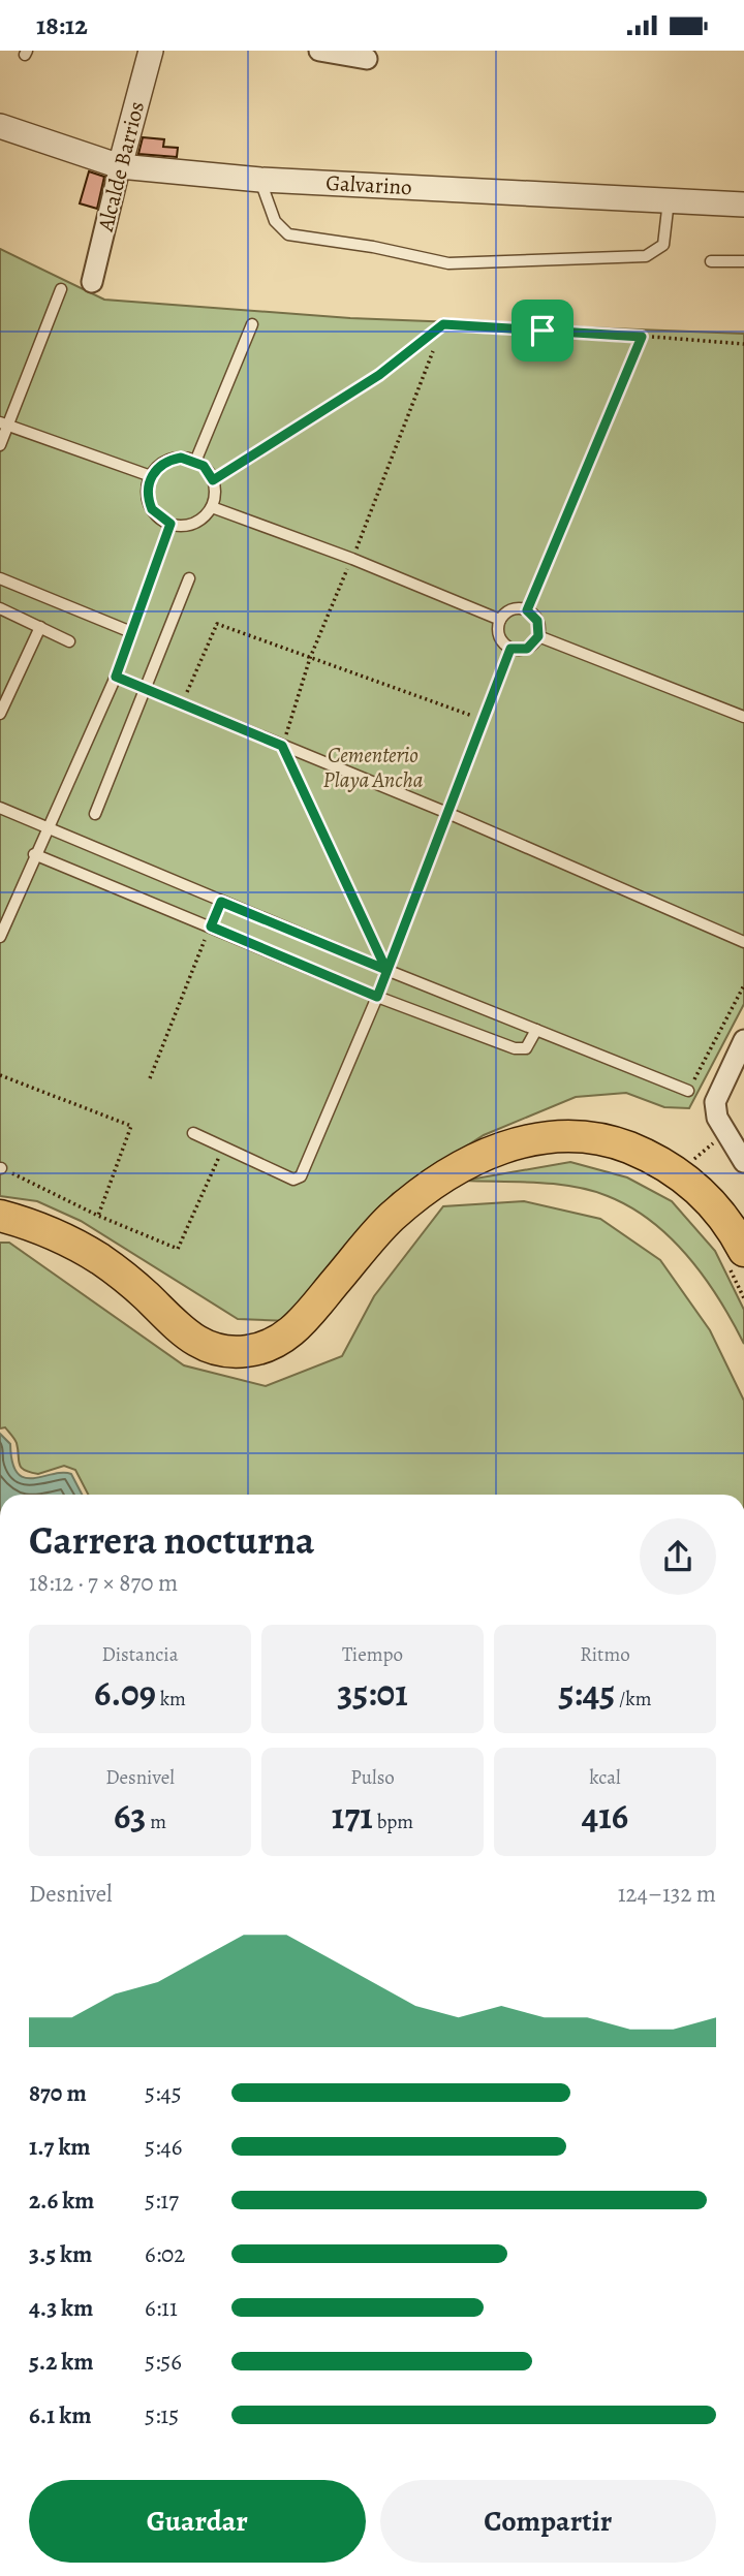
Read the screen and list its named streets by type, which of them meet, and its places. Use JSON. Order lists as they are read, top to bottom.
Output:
{
  "streets": {
    "street": ["Alcalde Barrios", "Galvarino"]
  },
  "crossings": [
    ["Alcalde Barrios", "Galvarino"]
  ],
  "parks": ["Cementerio Playa Ancha"],
  "page": {
    "status": "18:12",
    "heading": ["Carrera nocturna", "18:12 · 7 × 870 m"],
    "stats": [
      ["Distancia", "6.09 km"],
      ["Tiempo", "35:01"],
      ["Ritmo", "5:45 /km"],
      ["Desnivel", "63 m"],
      ["Pulso", "171 bpm"],
      ["kcal", "416"]
    ],
    "chart": ["Desnivel", "124–132 m"],
    "list": [
      {
        "name": "870 m",
        "note": "5:45"
      },
      {
        "name": "1.7 km",
        "note": "5:46"
      },
      {
        "name": "2.6 km",
        "note": "5:17"
      },
      {
        "name": "3.5 km",
        "note": "6:02"
      },
      {
        "name": "4.3 km",
        "note": "6:11"
      },
      {
        "name": "5.2 km",
        "note": "5:56"
      },
      {
        "name": "6.1 km",
        "note": "5:15"
      }
    ],
    "buttons": ["Guardar", "Compartir"]
  }
}
